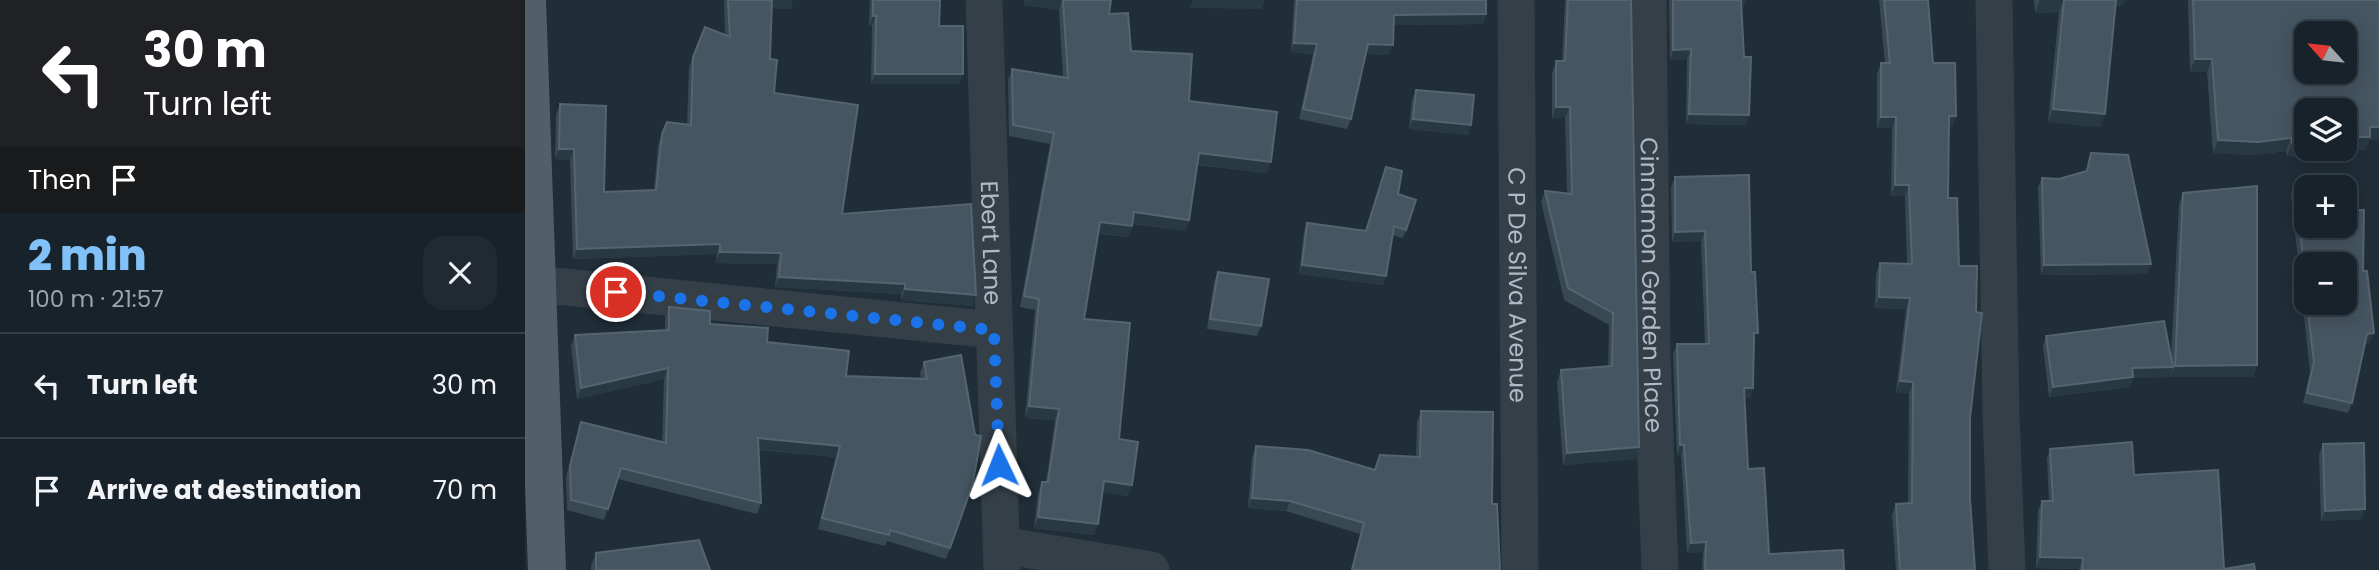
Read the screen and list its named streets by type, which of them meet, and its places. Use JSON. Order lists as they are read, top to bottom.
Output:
{
  "streets": {
    "street": ["Ebert Lane", "C P De Silva Avenue", "Cinnamon Garden Place"]
  },
  "north": "top left",
  "page": {
    "turn": ["30 m", "Turn left"],
    "map_buttons": ["+", "−"],
    "then": "Then",
    "heading": ["2 min", "100 m · 21:57"],
    "list": [
      {
        "name": "Turn left",
        "value": "30 m"
      },
      {
        "name": "Arrive at destination",
        "value": "70 m"
      }
    ]
  }
}
